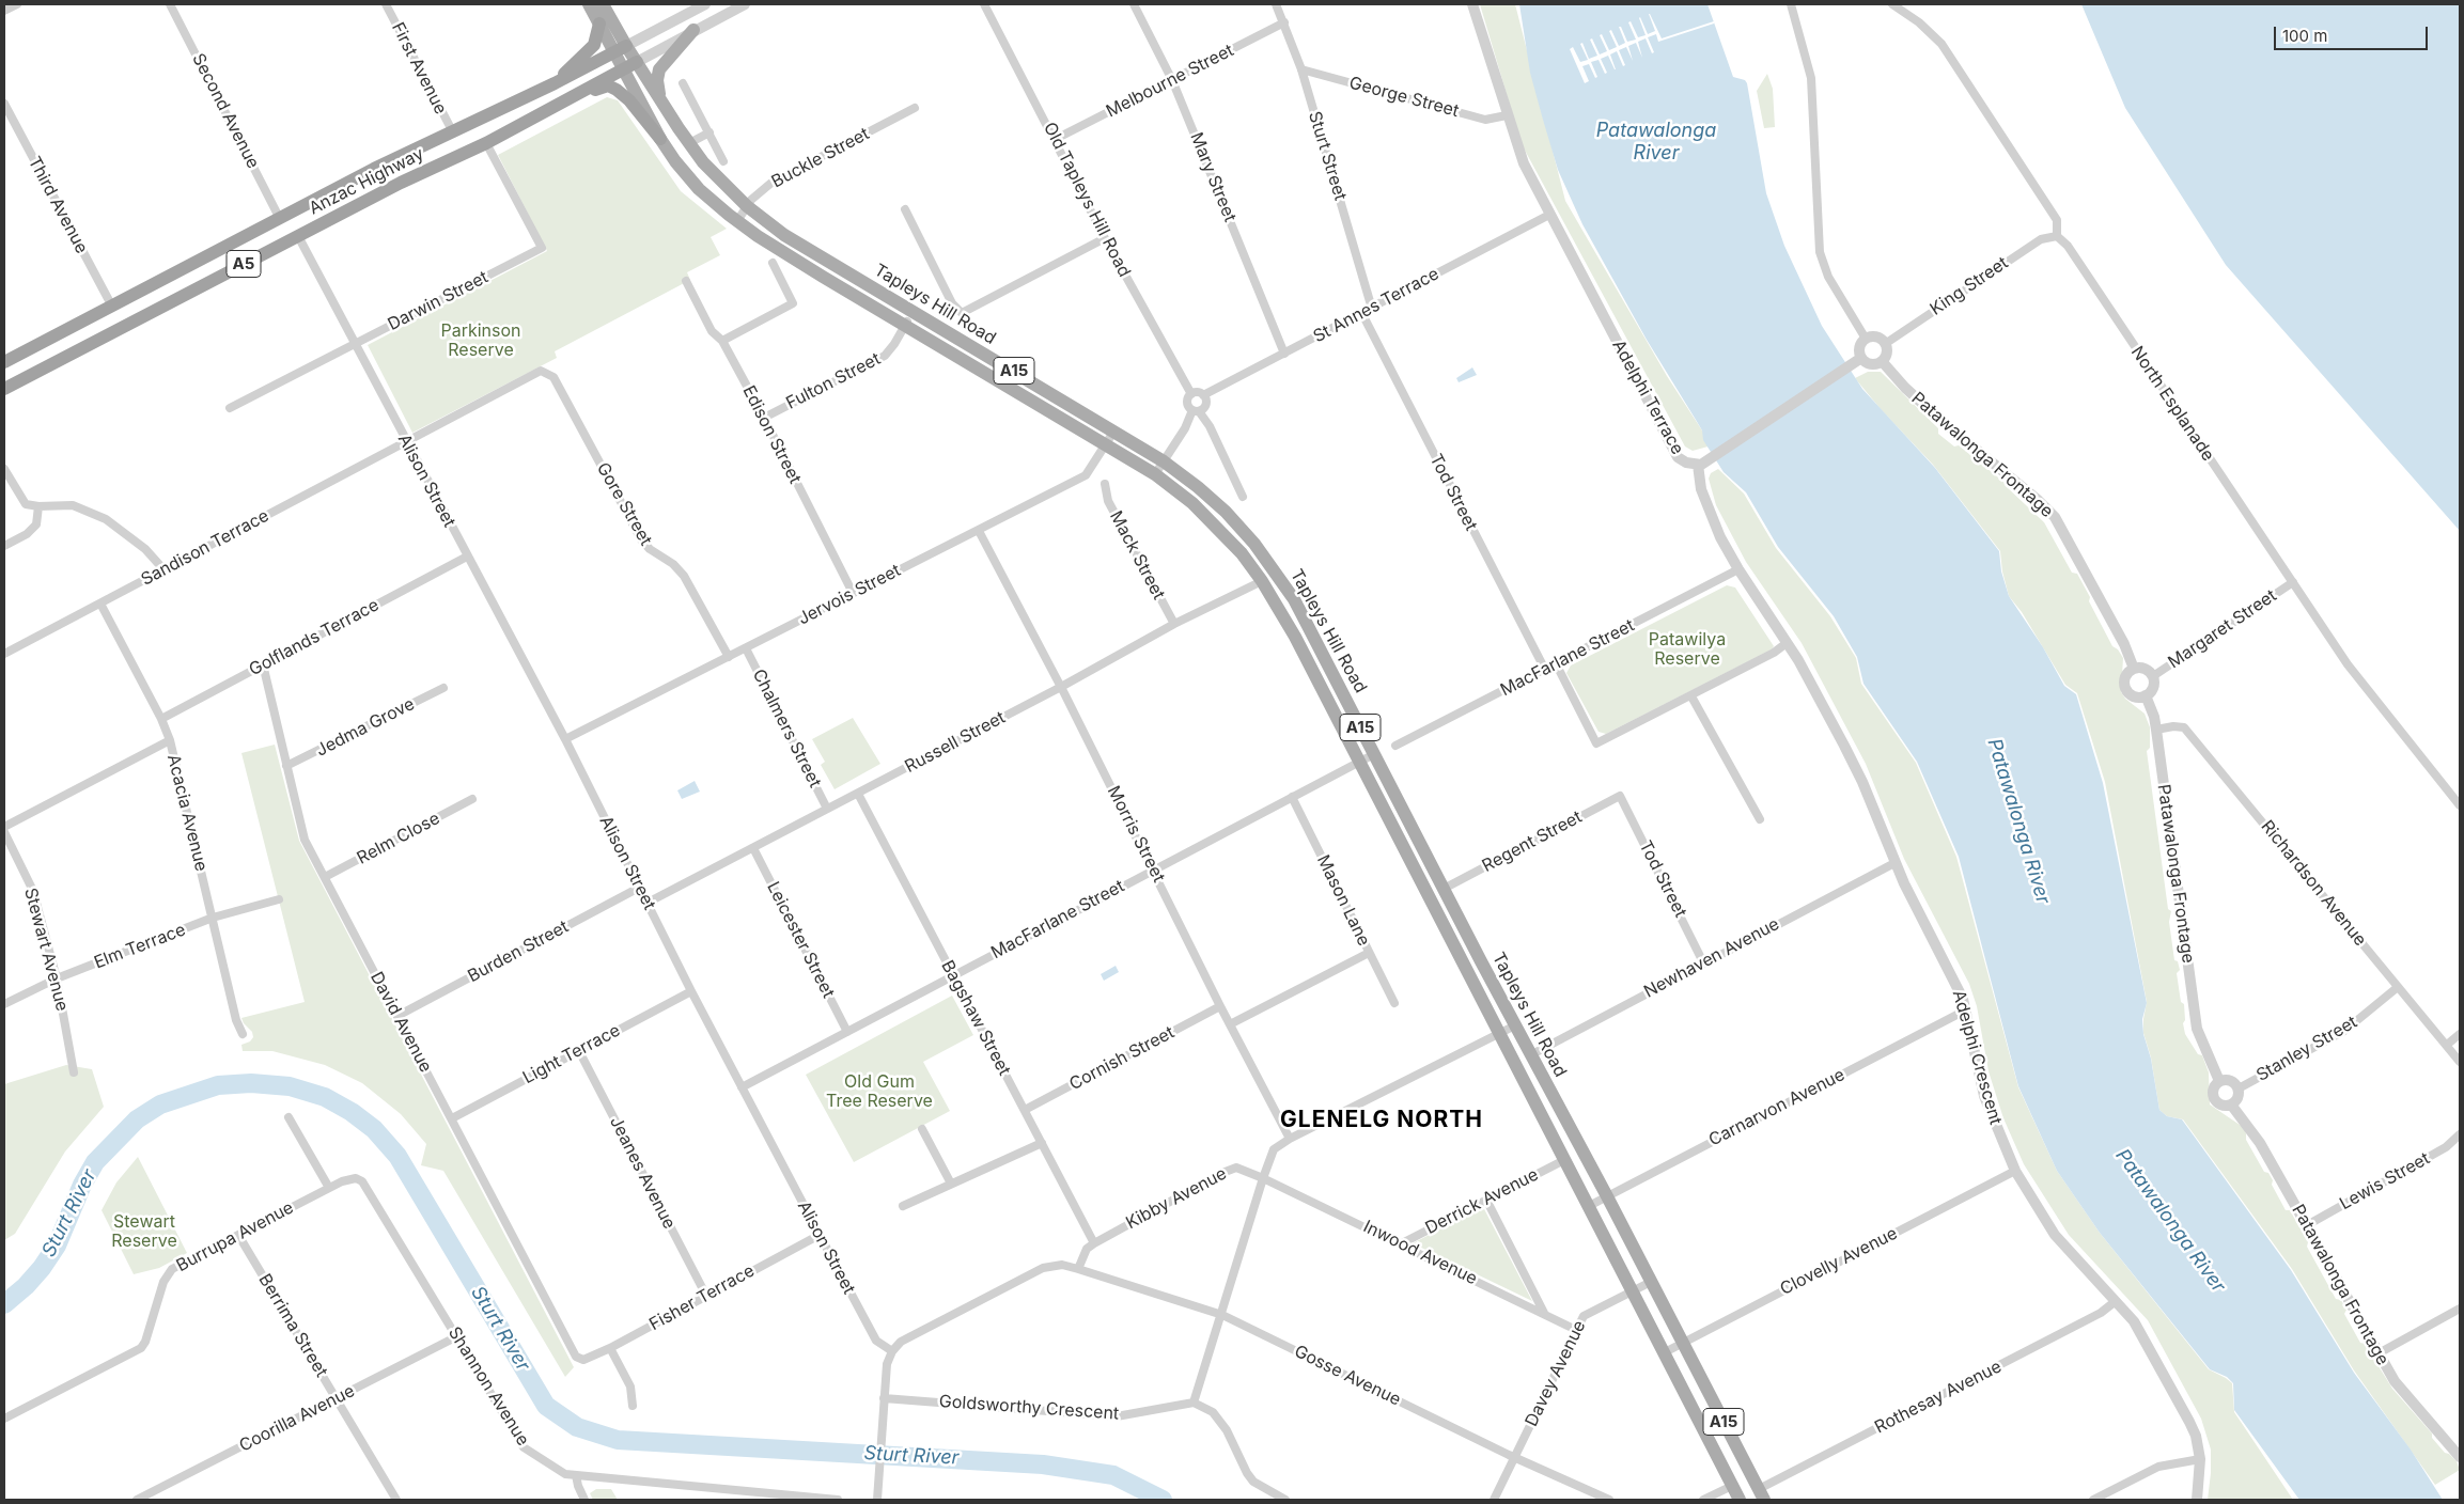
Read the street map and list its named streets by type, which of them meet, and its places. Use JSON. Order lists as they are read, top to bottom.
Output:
{
  "streets": {
    "highway": ["Anzac Highway", "A5"],
    "main road": ["Tapleys Hill Road", "A15"],
    "street": [
      "First Avenue",
      "Melbourne Street",
      "George Street",
      "Second Avenue",
      "Sturt Street",
      "Buckle Street",
      "Mary Street",
      "Old Tapleys Hill Road",
      "Third Avenue",
      "King Street",
      "Darwin Street",
      "St Annes Terrace",
      "Fulton Street",
      "Adelphi Terrace",
      "North Esplanade",
      "Edison Street",
      "Patawalonga Frontage",
      "Alison Street",
      "Tod Street",
      "Gore Street",
      "Sandison Terrace",
      "Mack Street",
      "Jervois Street",
      "Margaret Street",
      "Golflands Terrace",
      "MacFarlane Street",
      "Jedma Grove",
      "Chalmers Street",
      "Russell Street",
      "Acacia Avenue",
      "Morris Street",
      "Relm Close",
      "Regent Street",
      "Richardson Avenue",
      "Mason Lane",
      "Leicester Street",
      "Elm Terrace",
      "Stewart Avenue",
      "Burden Street",
      "Newhaven Avenue",
      "Bagshaw Street",
      "David Avenue",
      "Stanley Street",
      "Light Terrace",
      "Adelphi Crescent",
      "Cornish Street",
      "Carnarvon Avenue",
      "Jeanes Avenue",
      "Lewis Street",
      "Kibby Avenue",
      "Derrick Avenue",
      "Burrupa Avenue",
      "Inwood Avenue",
      "Clovelly Avenue",
      "Fisher Terrace",
      "Berrima Street",
      "Davey Avenue",
      "Gosse Avenue",
      "Shannon Avenue",
      "Rothesay Avenue",
      "Goldsworthy Crescent",
      "Coorilla Avenue"
    ]
  },
  "crossings": [
    ["First Avenue", "Anzac Highway"],
    ["Melbourne Street", "Sturt Street"],
    ["Melbourne Street", "Mary Street"],
    ["Melbourne Street", "Old Tapleys Hill Road"],
    ["George Street", "Sturt Street"],
    ["George Street", "Adelphi Terrace"],
    ["Second Avenue", "Anzac Highway"],
    ["Sturt Street", "St Annes Terrace"],
    ["Buckle Street", "Tapleys Hill Road"],
    ["Mary Street", "St Annes Terrace"],
    ["Anzac Highway", "Third Avenue"],
    ["Anzac Highway", "Darwin Street"],
    ["Anzac Highway", "Tapleys Hill Road"],
    ["Anzac Highway", "A15"],
    ["Anzac Highway", "Alison Street"],
    ["Old Tapleys Hill Road", "St Annes Terrace"],
    ["King Street", "North Esplanade"],
    ["King Street", "Patawalonga Frontage"],
    ["Darwin Street", "Alison Street"],
    ["Tapleys Hill Road", "A15"],
    ["Tapleys Hill Road", "Fulton Street"],
    ["Tapleys Hill Road", "Jervois Street"],
    ["Tapleys Hill Road", "MacFarlane Street"],
    ["Tapleys Hill Road", "Russell Street"],
    ["Tapleys Hill Road", "Regent Street"],
    ["Tapleys Hill Road", "Newhaven Avenue"],
    ["Tapleys Hill Road", "Carnarvon Avenue"],
    ["Tapleys Hill Road", "Derrick Avenue"],
    ["Tapleys Hill Road", "Clovelly Avenue"],
    ["Tapleys Hill Road", "Davey Avenue"],
    ["Tapleys Hill Road", "Rothesay Avenue"],
    ["St Annes Terrace", "Adelphi Terrace"],
    ["St Annes Terrace", "Tod Street"],
    ["Fulton Street", "Edison Street"],
    ["Adelphi Terrace", "MacFarlane Street"],
    ["Adelphi Terrace", "Adelphi Crescent"],
    ["North Esplanade", "Margaret Street"],
    ["Edison Street", "Jervois Street"],
    ["Patawalonga Frontage", "Margaret Street"],
    ["Patawalonga Frontage", "Richardson Avenue"],
    ["Patawalonga Frontage", "Stanley Street"],
    ["Patawalonga Frontage", "Lewis Street"],
    ["Alison Street", "Sandison Terrace"],
    ["Alison Street", "Jervois Street"],
    ["Alison Street", "Golflands Terrace"],
    ["Alison Street", "MacFarlane Street"],
    ["Alison Street", "Russell Street"],
    ["Alison Street", "Burden Street"],
    ["Alison Street", "Light Terrace"],
    ["Alison Street", "Fisher Terrace"],
    ["Tod Street", "MacFarlane Street"],
    ["Tod Street", "Regent Street"],
    ["Tod Street", "Newhaven Avenue"],
    ["Gore Street", "Sandison Terrace"],
    ["Gore Street", "Jervois Street"],
    ["Sandison Terrace", "Acacia Avenue"],
    ["Mack Street", "Russell Street"],
    ["Jervois Street", "Chalmers Street"],
    ["Jervois Street", "Morris Street"],
    ["Golflands Terrace", "Acacia Avenue"],
    ["Golflands Terrace", "David Avenue"],
    ["MacFarlane Street", "Morris Street"],
    ["MacFarlane Street", "Mason Lane"],
    ["MacFarlane Street", "Leicester Street"],
    ["MacFarlane Street", "Bagshaw Street"],
    ["Jedma Grove", "David Avenue"],
    ["Chalmers Street", "Russell Street"],
    ["Russell Street", "Morris Street"],
    ["Russell Street", "Leicester Street"],
    ["Russell Street", "Bagshaw Street"],
    ["Acacia Avenue", "Elm Terrace"],
    ["Morris Street", "Cornish Street"],
    ["Relm Close", "David Avenue"],
    ["Richardson Avenue", "Stanley Street"],
    ["Elm Terrace", "Stewart Avenue"],
    ["Burden Street", "David Avenue"],
    ["Newhaven Avenue", "Adelphi Crescent"],
    ["Bagshaw Street", "Cornish Street"],
    ["Bagshaw Street", "Kibby Avenue"],
    ["David Avenue", "Light Terrace"],
    ["David Avenue", "Fisher Terrace"],
    ["Light Terrace", "Jeanes Avenue"],
    ["Adelphi Crescent", "Carnarvon Avenue"],
    ["Adelphi Crescent", "Clovelly Avenue"],
    ["Adelphi Crescent", "Rothesay Avenue"],
    ["Jeanes Avenue", "Fisher Terrace"],
    ["Kibby Avenue", "Inwood Avenue"],
    ["Kibby Avenue", "Gosse Avenue"],
    ["Derrick Avenue", "Inwood Avenue"],
    ["Burrupa Avenue", "Berrima Street"],
    ["Burrupa Avenue", "Shannon Avenue"],
    ["Inwood Avenue", "Davey Avenue"],
    ["Berrima Street", "Coorilla Avenue"],
    ["Davey Avenue", "Gosse Avenue"],
    ["Shannon Avenue", "Coorilla Avenue"]
  ],
  "districts": ["GLENELG NORTH"],
  "water": ["Patawalonga River", "Sturt River"],
  "parks": [
    "Parkinson Reserve",
    "Patawilya Reserve",
    "Old Gum Tree Reserve",
    "Stewart Reserve"
  ],
  "scale_bar": "100 m"
}
